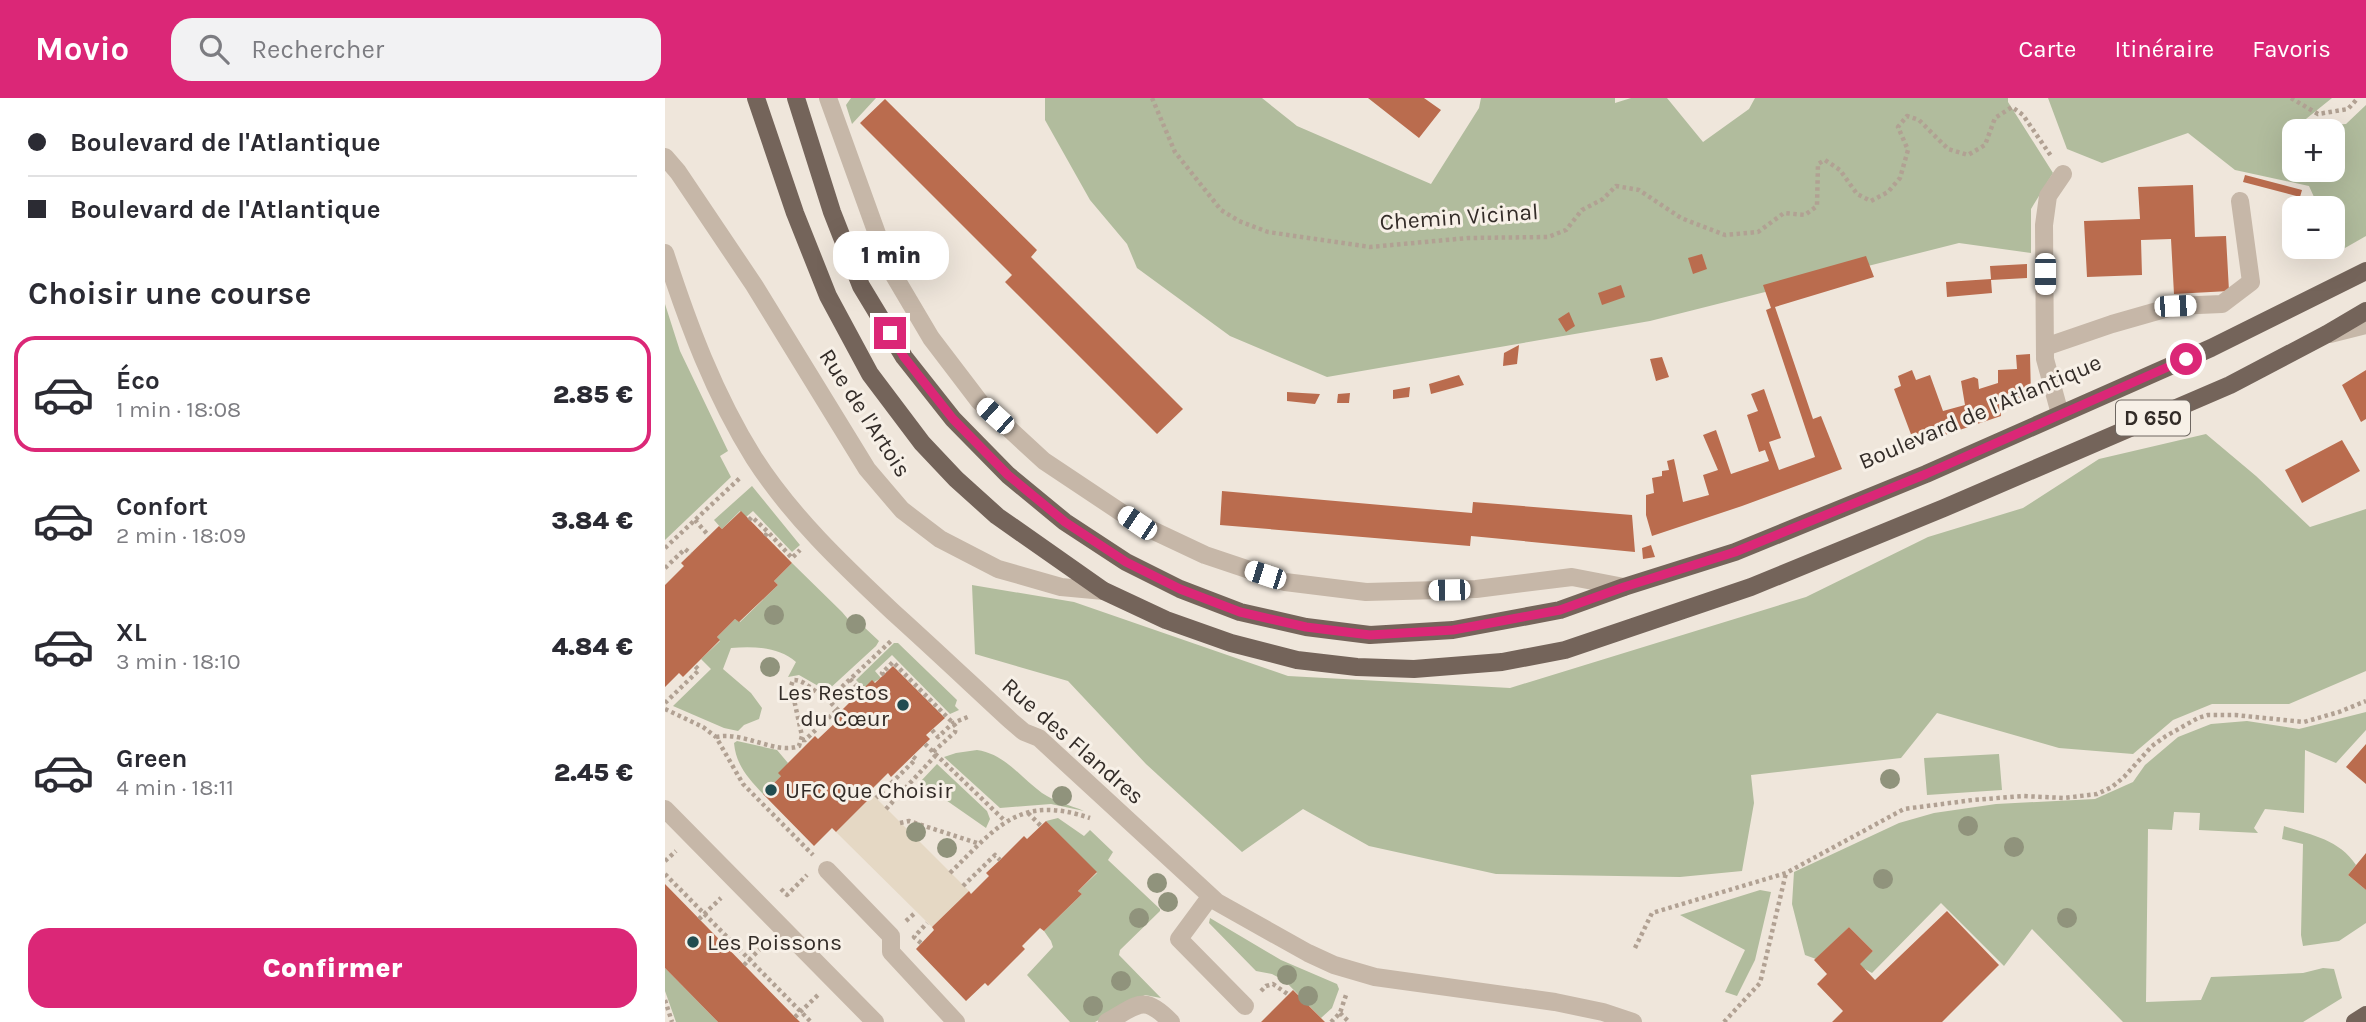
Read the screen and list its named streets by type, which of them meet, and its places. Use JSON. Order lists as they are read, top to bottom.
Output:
{
  "streets": {
    "main road": ["Boulevard de l'Atlantique", "D 650"],
    "street": ["Rue de l'Artois", "Rue des Flandres"],
    "path": ["Chemin Vicinal"]
  },
  "crossings": [
    ["Rue de l'Artois", "D 650"]
  ],
  "places": ["Les Restos du Cœur", "UFC Que Choisir", "Les Poissons"],
  "page": {
    "header": "Movio",
    "search": "Rechercher",
    "nav": ["Carte", "Itinéraire", "Favoris"],
    "banner": ["Boulevard de l'Atlantique", "Boulevard de l'Atlantique"],
    "map_buttons": ["+", "−"],
    "bubble": "1 min",
    "heading": "Choisir une course",
    "list": [
      {
        "name": "Éco",
        "note": "1 min · 18:08",
        "value": "2.85 €"
      },
      {
        "name": "Confort",
        "note": "2 min · 18:09",
        "value": "3.84 €"
      },
      {
        "name": "XL",
        "note": "3 min · 18:10",
        "value": "4.84 €"
      },
      {
        "name": "Green",
        "note": "4 min · 18:11",
        "value": "2.45 €"
      }
    ],
    "buttons": "Confirmer"
  }
}
